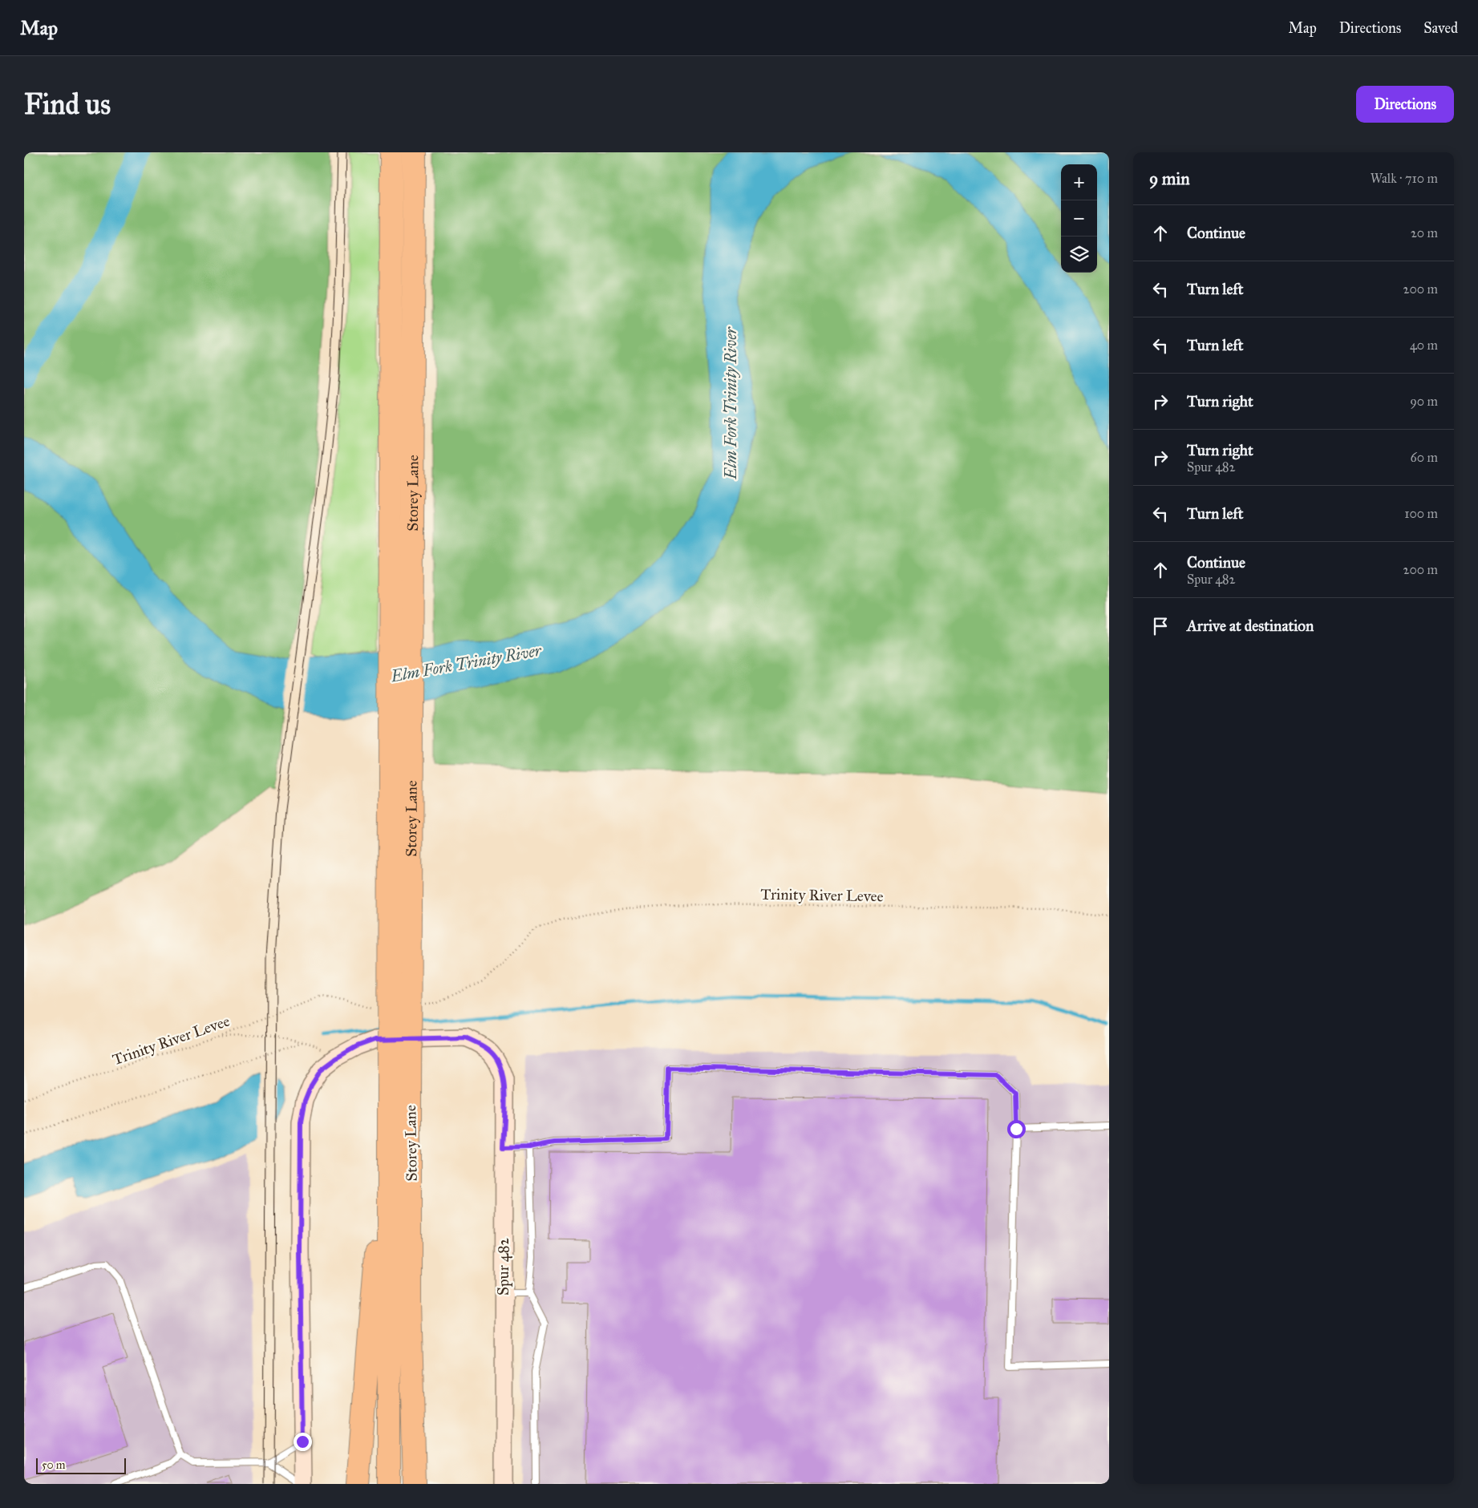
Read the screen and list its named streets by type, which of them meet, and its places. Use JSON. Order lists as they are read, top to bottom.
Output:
{
  "streets": {
    "highway": ["Storey Lane"],
    "main road": ["Spur 482"],
    "path": ["Trinity River Levee"]
  },
  "water": ["Elm Fork Trinity River"],
  "scale_bar": "50 m",
  "page": {
    "header": "Map",
    "nav": ["Map", "Directions", "Saved"],
    "buttons": "Directions",
    "title": "Find us",
    "heading": ["9 min", "Walk · 710 m"],
    "map_buttons": ["+", "−"],
    "list": [
      ["Continue", "20 m"],
      ["Turn left", "200 m"],
      ["Turn left", "40 m"],
      ["Turn right", "90 m"],
      ["Turn right", "Spur 482", "60 m"],
      ["Turn left", "100 m"],
      ["Continue", "Spur 482", "200 m"],
      "Arrive at destination"
    ],
    "scale": "50 m"
  }
}
